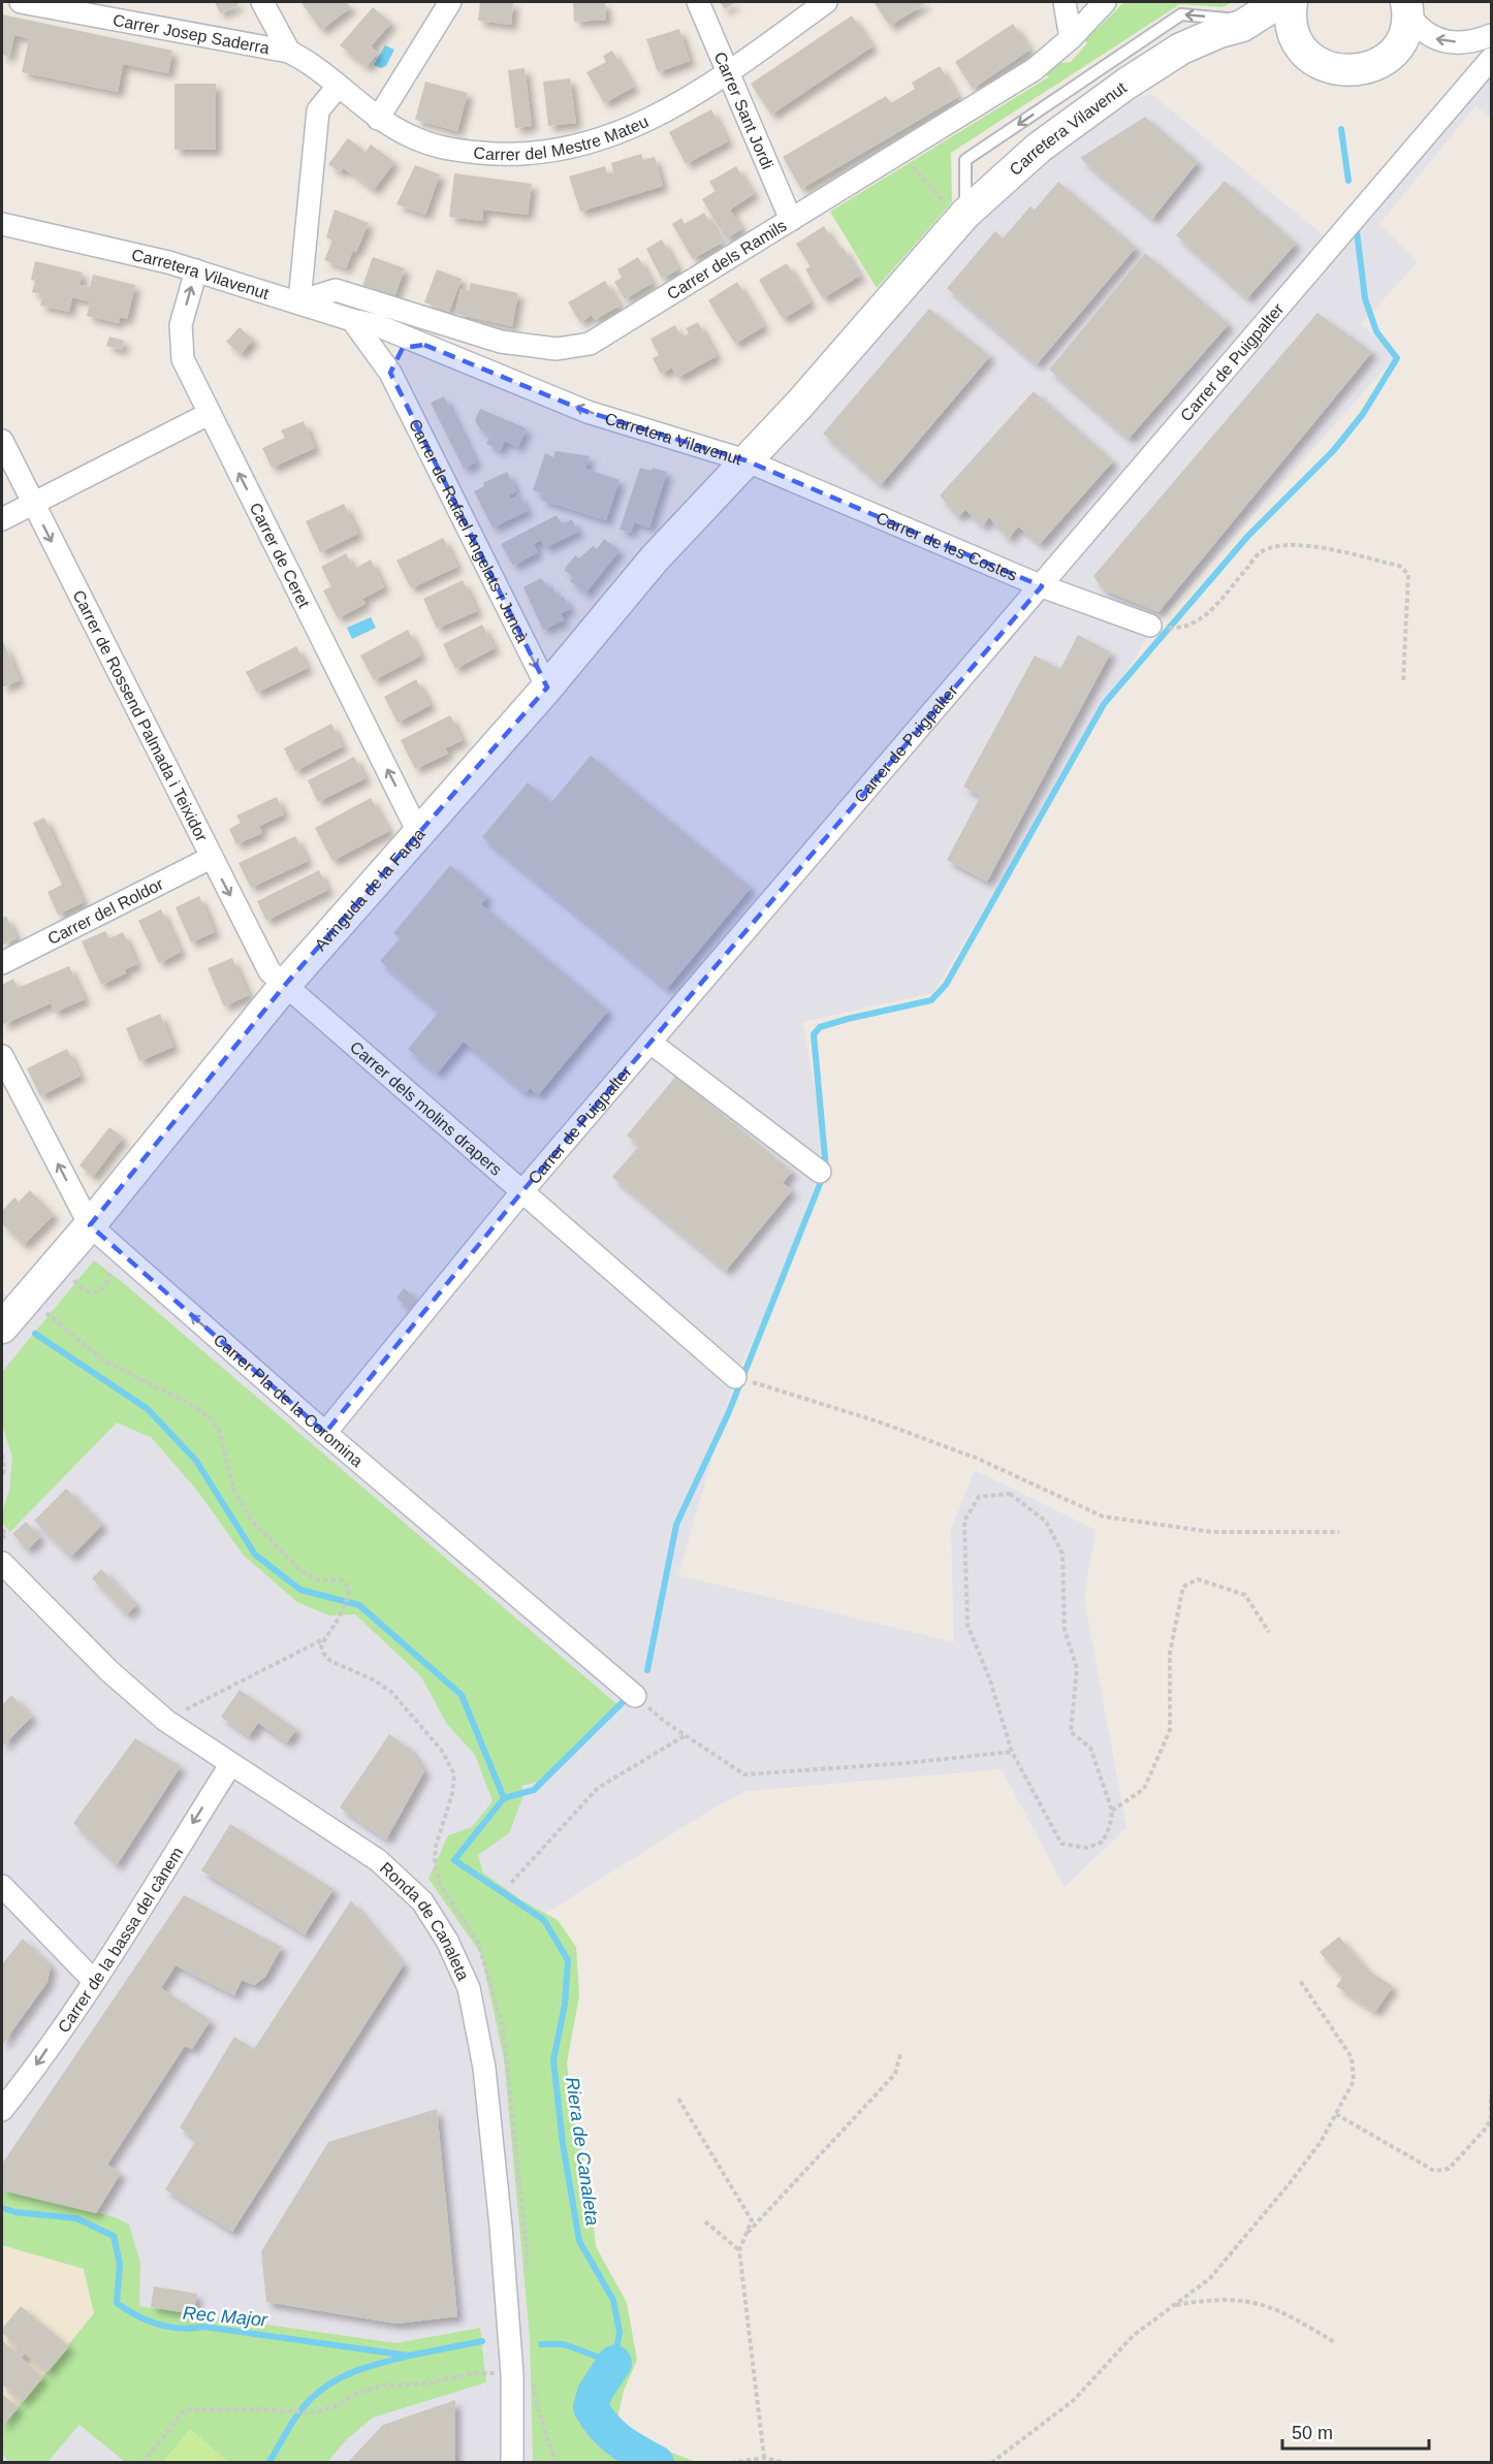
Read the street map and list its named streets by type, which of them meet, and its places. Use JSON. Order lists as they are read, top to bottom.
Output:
{
  "streets": {
    "street": [
      "Carrer Josep Saderra",
      "Carrer Sant Jordi",
      "Carretera Vilavenut",
      "Carrer del Mestre Mateu",
      "Carrer dels Ramils",
      "Carrer de Puigpalter",
      "Carrer de Rafael Angelats i Juncà",
      "Carrer de les Costes",
      "Carrer de Ceret",
      "Carrer de Rossend Palmada i Teixidor",
      "Avinguda de la Farga",
      "Carrer del Roldor",
      "Carrer dels molins drapers",
      "Carrer Pla de la Coromina",
      "Ronda de Canaleta",
      "Carrer de la bassa del cànem"
    ]
  },
  "crossings": [
    ["Carrer Josep Saderra", "Carrer del Mestre Mateu"],
    ["Carrer Sant Jordi", "Carrer del Mestre Mateu"],
    ["Carrer Sant Jordi", "Carrer dels Ramils"],
    ["Carretera Vilavenut", "Carrer dels Ramils"],
    ["Carretera Vilavenut", "Carrer de Rafael Angelats i Juncà"],
    ["Carretera Vilavenut", "Carrer de les Costes"],
    ["Carretera Vilavenut", "Carrer de Ceret"],
    ["Carretera Vilavenut", "Avinguda de la Farga"],
    ["Carrer de Puigpalter", "Carrer de les Costes"],
    ["Carrer de Puigpalter", "Carrer dels molins drapers"],
    ["Carrer de Puigpalter", "Carrer Pla de la Coromina"],
    ["Carrer de Rafael Angelats i Juncà", "Avinguda de la Farga"],
    ["Carrer de les Costes", "Avinguda de la Farga"],
    ["Carrer de Ceret", "Avinguda de la Farga"],
    ["Carrer de Rossend Palmada i Teixidor", "Avinguda de la Farga"],
    ["Carrer de Rossend Palmada i Teixidor", "Carrer del Roldor"],
    ["Carrer de Rossend Palmada i Teixidor", "Carrer dels molins drapers"],
    ["Avinguda de la Farga", "Carrer dels molins drapers"],
    ["Avinguda de la Farga", "Carrer Pla de la Coromina"],
    ["Ronda de Canaleta", "Carrer de la bassa del cànem"]
  ],
  "one_way": [
    "Carrer de Rafael Angelats i Juncà",
    "Carrer de Ceret",
    "Carrer de Rossend Palmada i Teixidor",
    "Carrer Pla de la Coromina",
    "Carrer de la bassa del cànem"
  ],
  "water": ["Riera de Canaleta", "Rec Major"],
  "scale_bar": "50 m"
}
